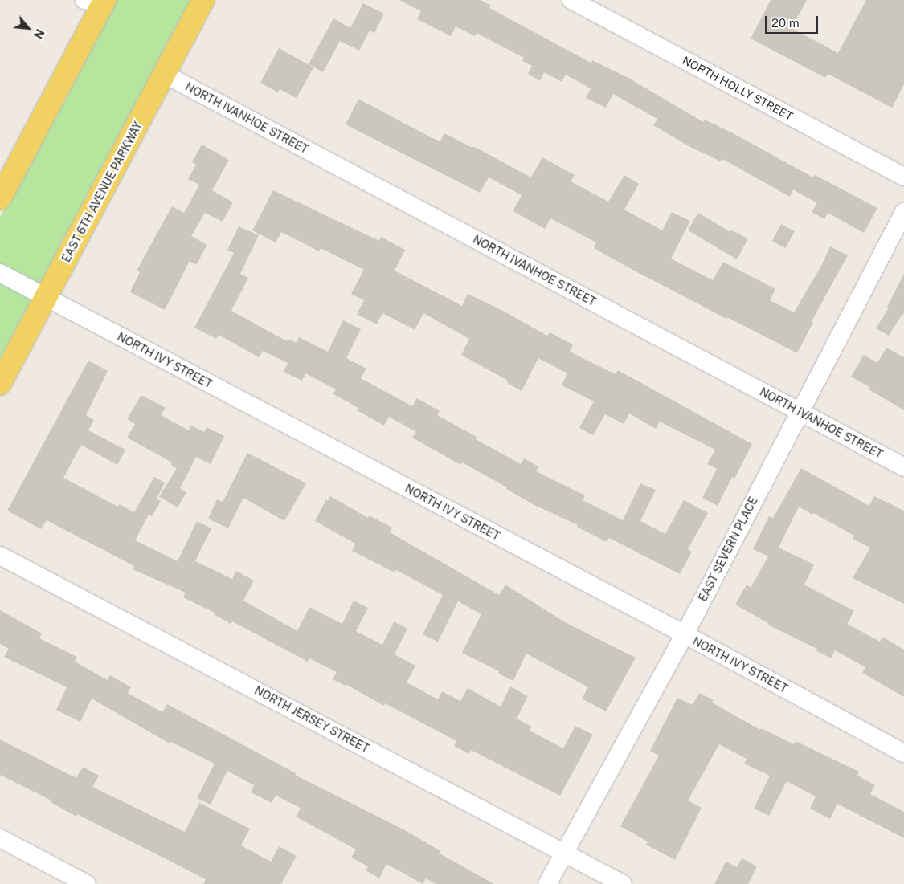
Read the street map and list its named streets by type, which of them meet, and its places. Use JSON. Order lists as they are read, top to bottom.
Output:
{
  "streets": {
    "main road": ["EAST 6TH AVENUE PARKWAY"],
    "street": [
      "NORTH HOLLY STREET",
      "NORTH IVANHOE STREET",
      "NORTH IVY STREET",
      "EAST SEVERN PLACE",
      "NORTH JERSEY STREET"
    ]
  },
  "crossings": [
    ["NORTH IVANHOE STREET", "EAST 6TH AVENUE PARKWAY"],
    ["NORTH IVANHOE STREET", "EAST SEVERN PLACE"],
    ["EAST 6TH AVENUE PARKWAY", "NORTH IVY STREET"],
    ["NORTH IVY STREET", "EAST SEVERN PLACE"],
    ["EAST SEVERN PLACE", "NORTH JERSEY STREET"]
  ],
  "scale_bar": "20 m",
  "north": "bottom right"
}
